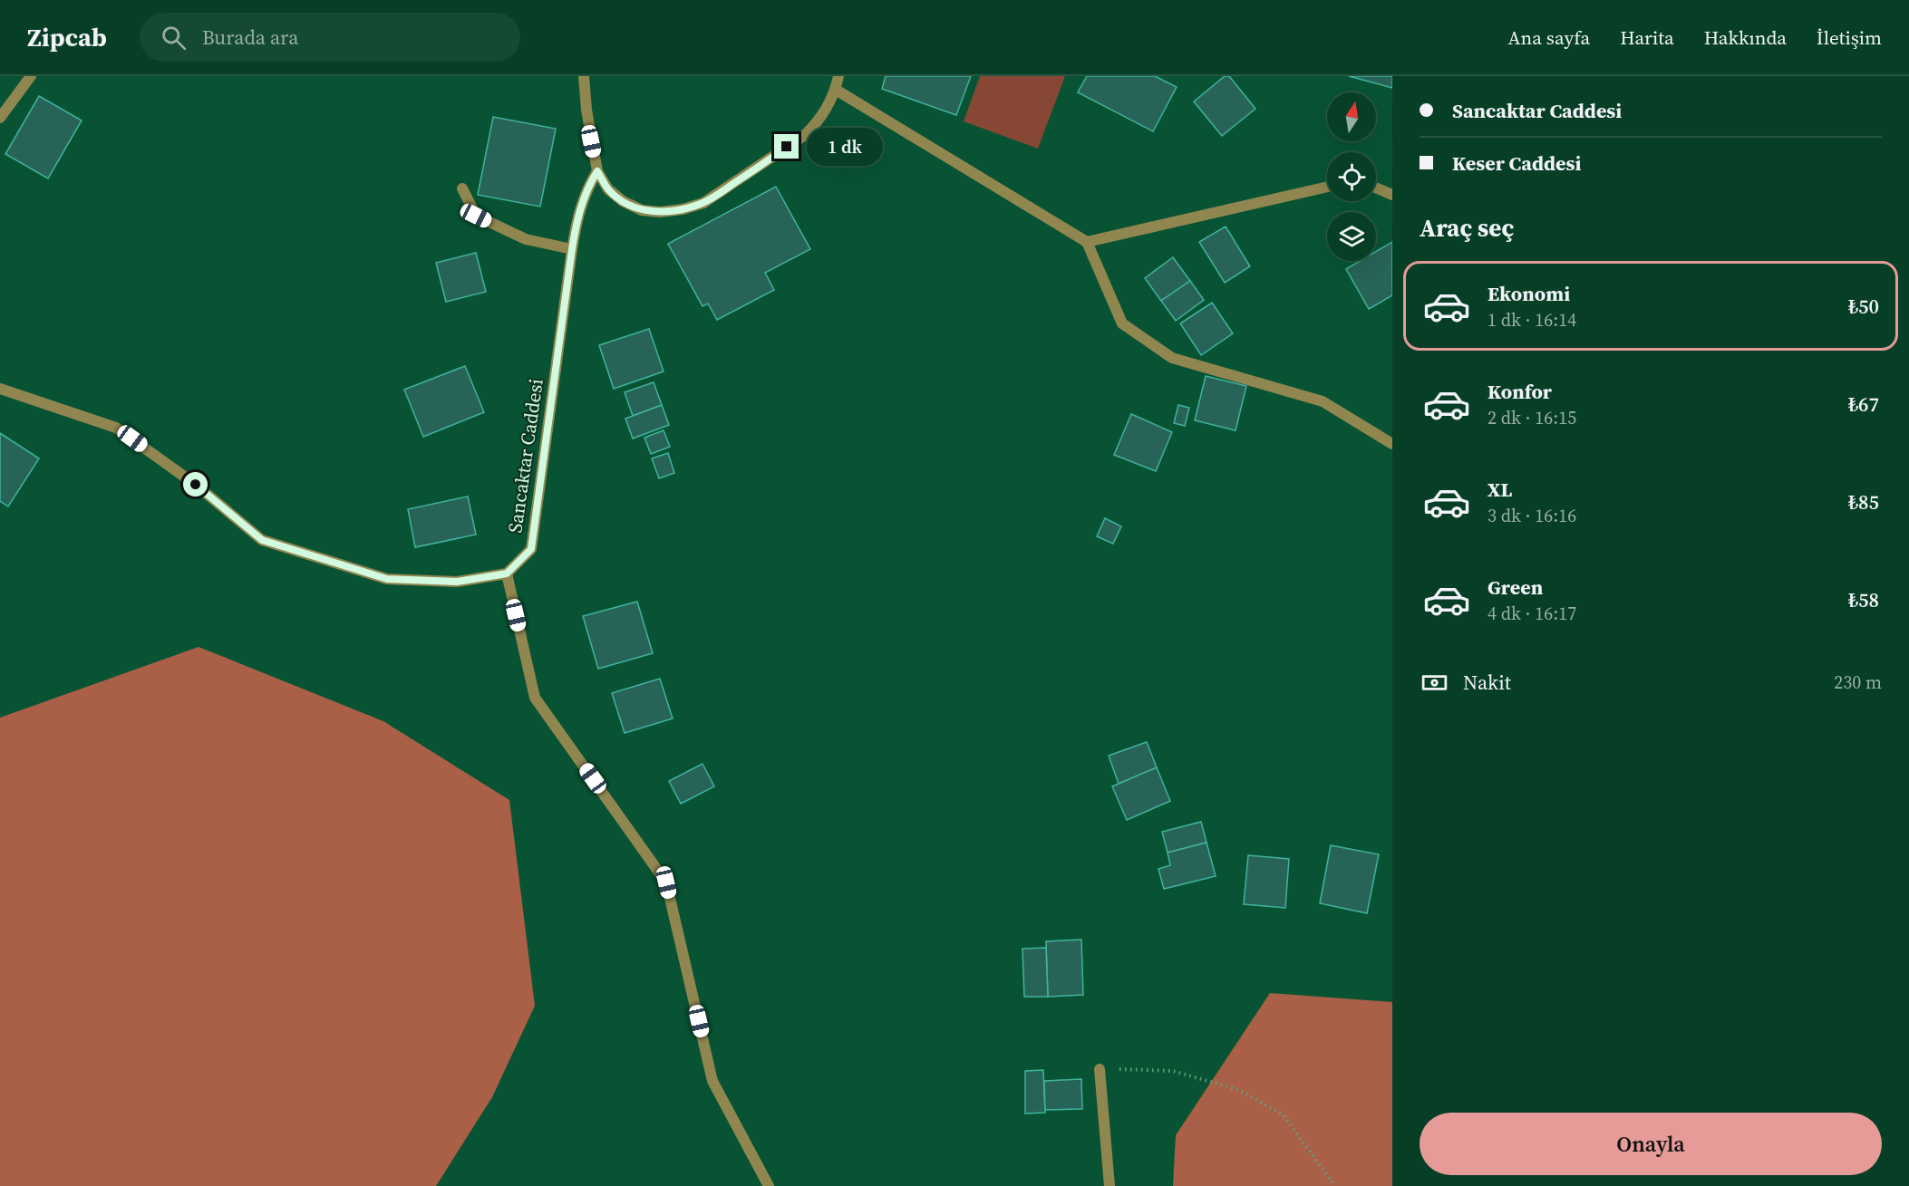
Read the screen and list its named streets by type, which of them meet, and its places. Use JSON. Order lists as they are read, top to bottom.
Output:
{
  "streets": {
    "street": ["Sancaktar Caddesi"]
  },
  "north": "top",
  "page": {
    "header": "Zipcab",
    "search": "Burada ara",
    "nav": [
      "Ana sayfa",
      "Harita",
      "Hakkında",
      "İletişim"
    ],
    "banner": ["Sancaktar Caddesi", "Keser Caddesi"],
    "bubble": "1 dk",
    "heading": "Araç seç",
    "list": [
      {
        "name": "Ekonomi",
        "note": "1 dk · 16:14",
        "value": "₺50"
      },
      {
        "name": "Konfor",
        "note": "2 dk · 16:15",
        "value": "₺67"
      },
      {
        "name": "XL",
        "note": "3 dk · 16:16",
        "value": "₺85"
      },
      {
        "name": "Green",
        "note": "4 dk · 16:17",
        "value": "₺58"
      }
    ],
    "pay": ["Nakit", "230 m"],
    "buttons": "Onayla"
  }
}
